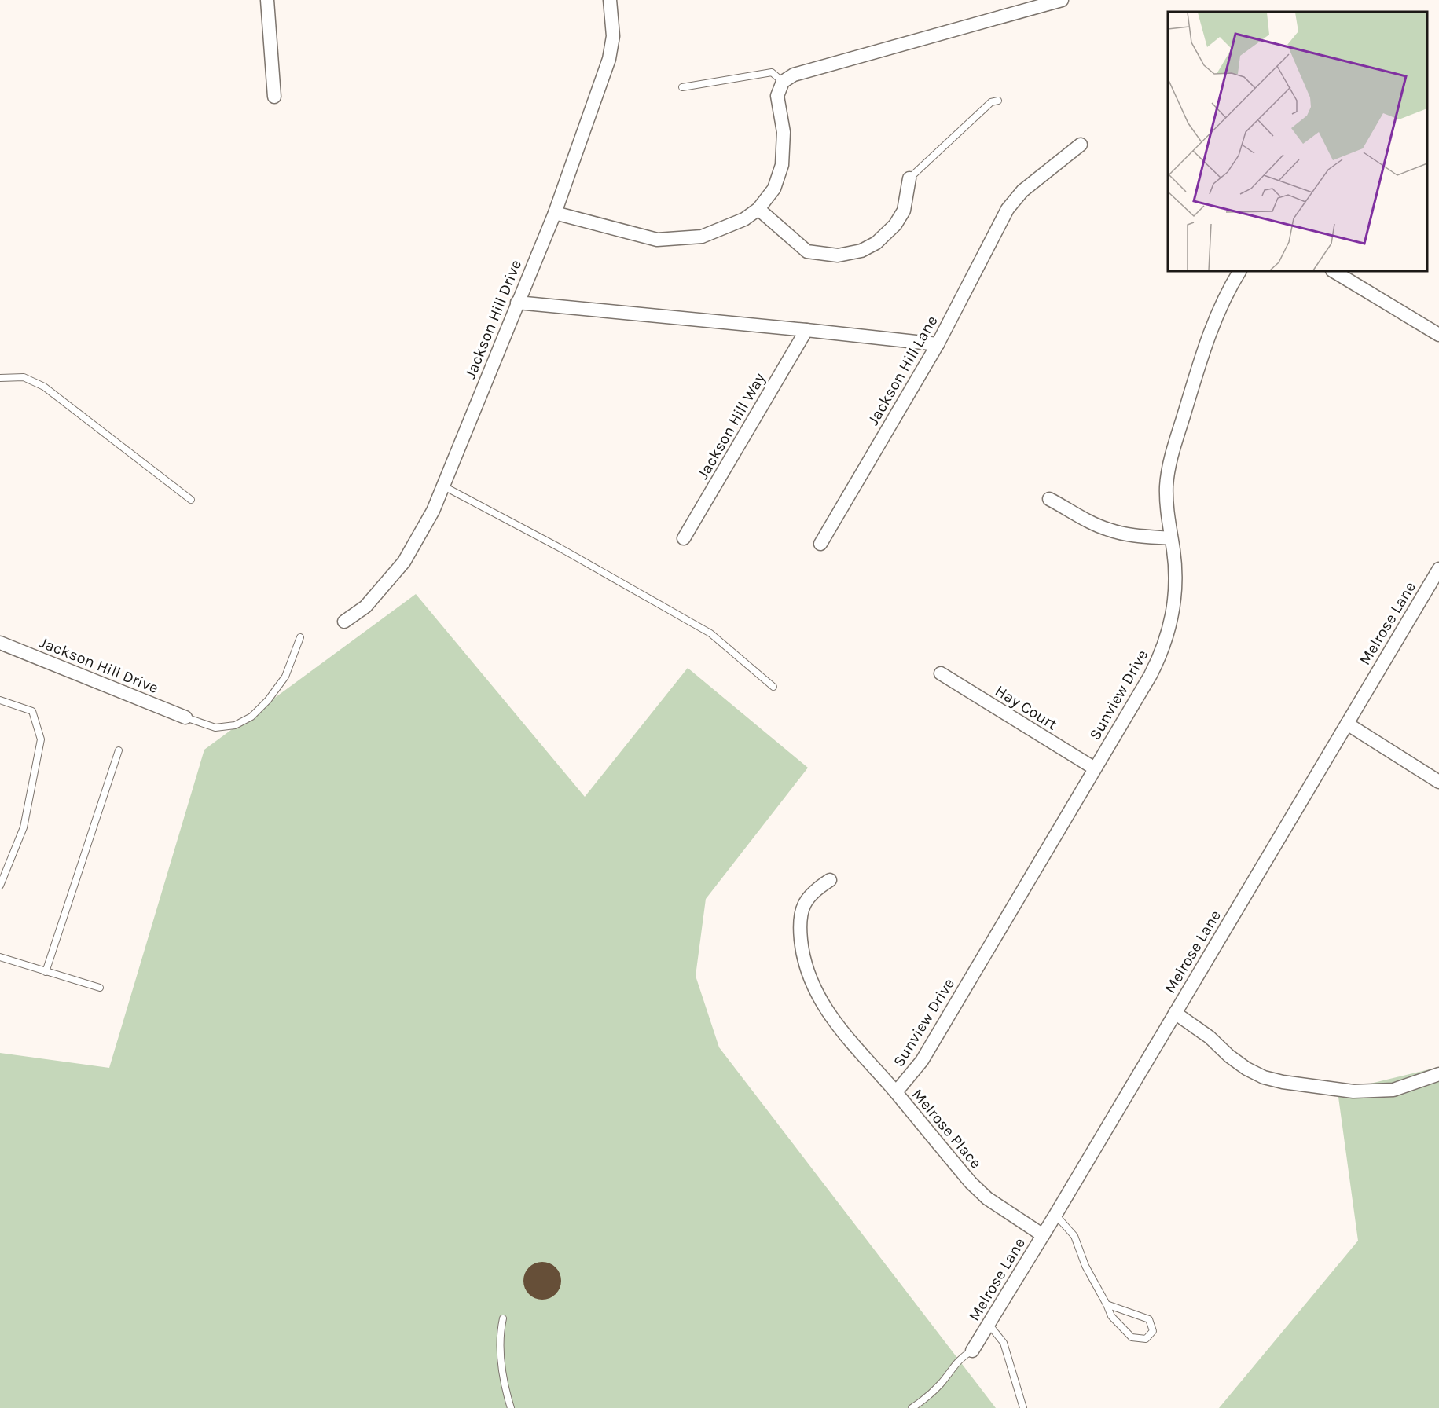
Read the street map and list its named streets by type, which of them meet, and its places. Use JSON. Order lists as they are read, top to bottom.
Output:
{
  "streets": {
    "street": [
      "Jackson Hill Drive",
      "Jackson Hill Lane",
      "Jackson Hill Way",
      "Melrose Lane",
      "Sunview Drive",
      "Hay Court",
      "Melrose Place"
    ]
  },
  "crossings": [
    ["Melrose Lane", "Melrose Place"],
    ["Sunview Drive", "Hay Court"],
    ["Sunview Drive", "Melrose Place"]
  ]
}
